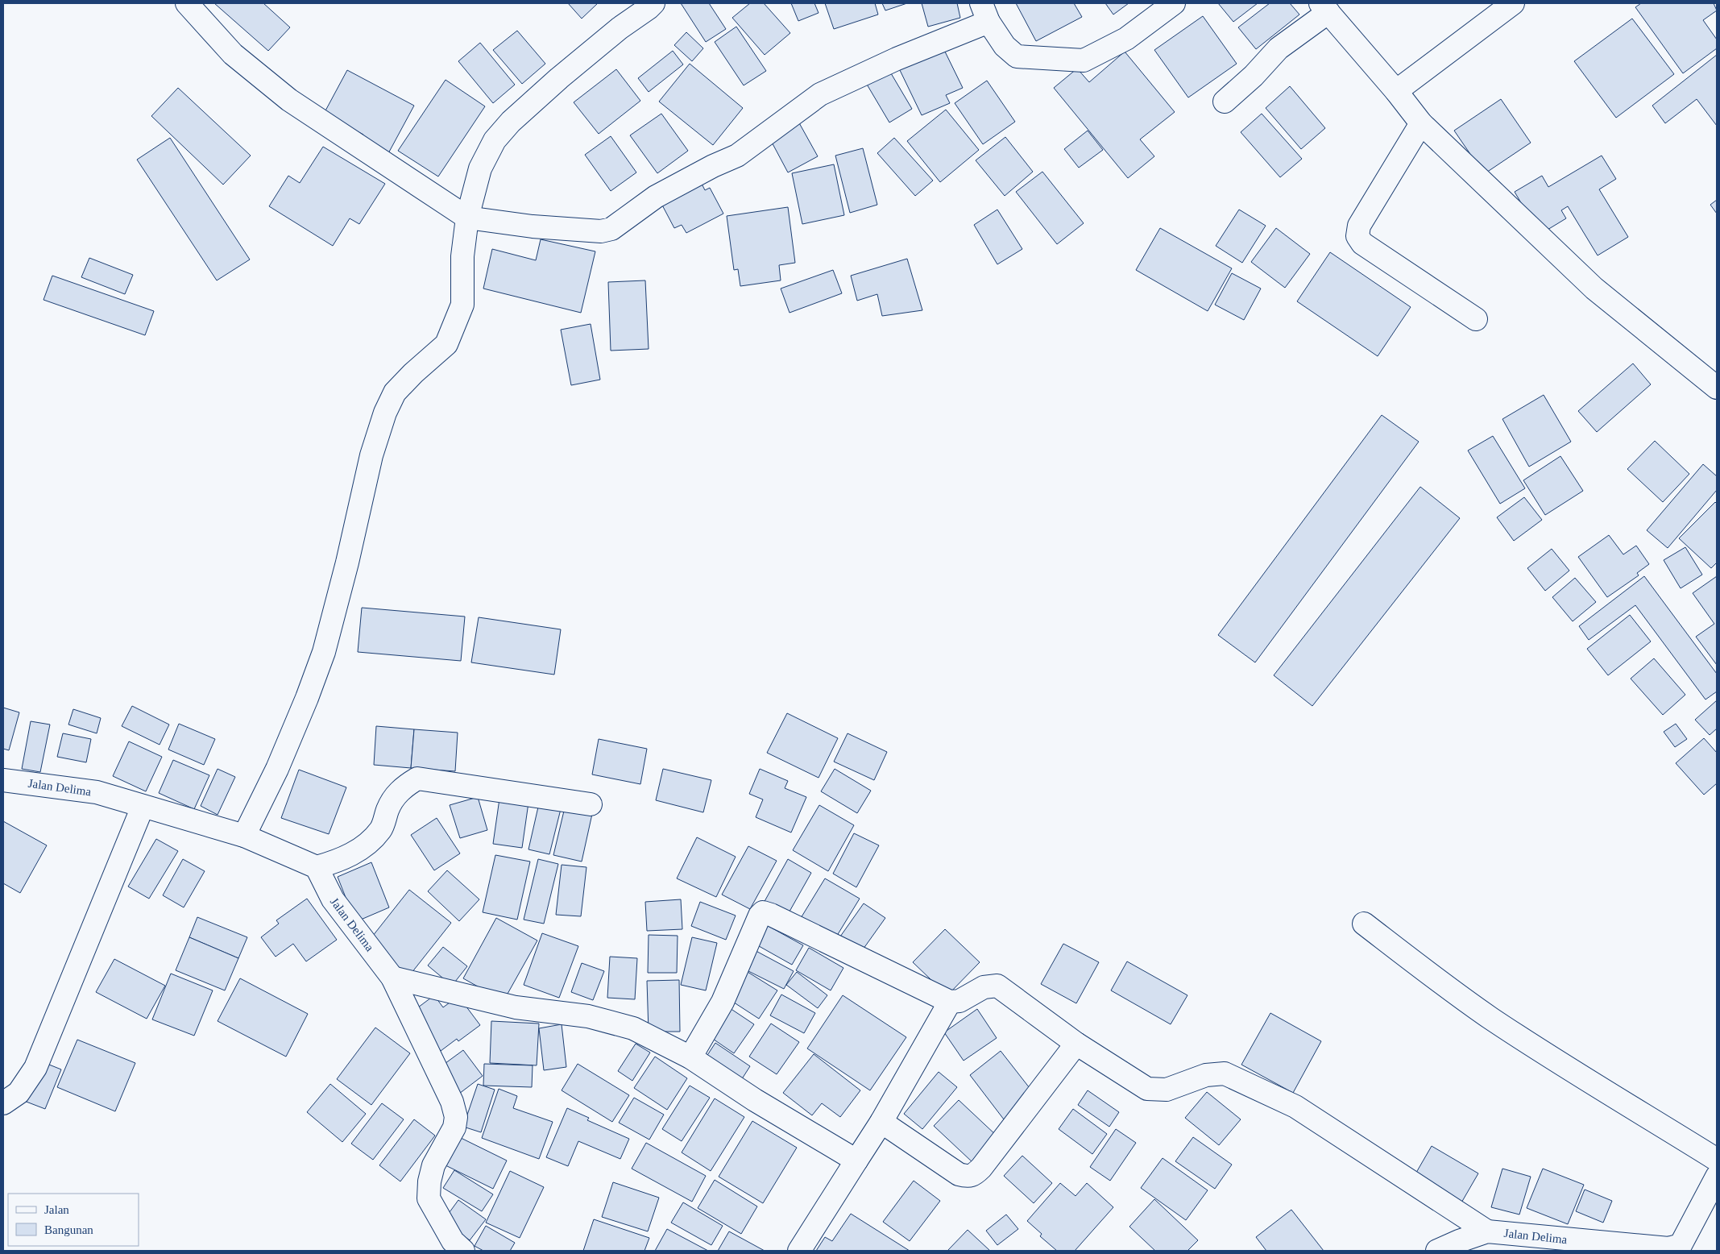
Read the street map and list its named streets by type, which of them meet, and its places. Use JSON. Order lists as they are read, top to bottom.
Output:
{
  "streets": {
    "street": ["Jalan Delima"]
  },
  "legend": ["Jalan", "Bangunan"]
}
